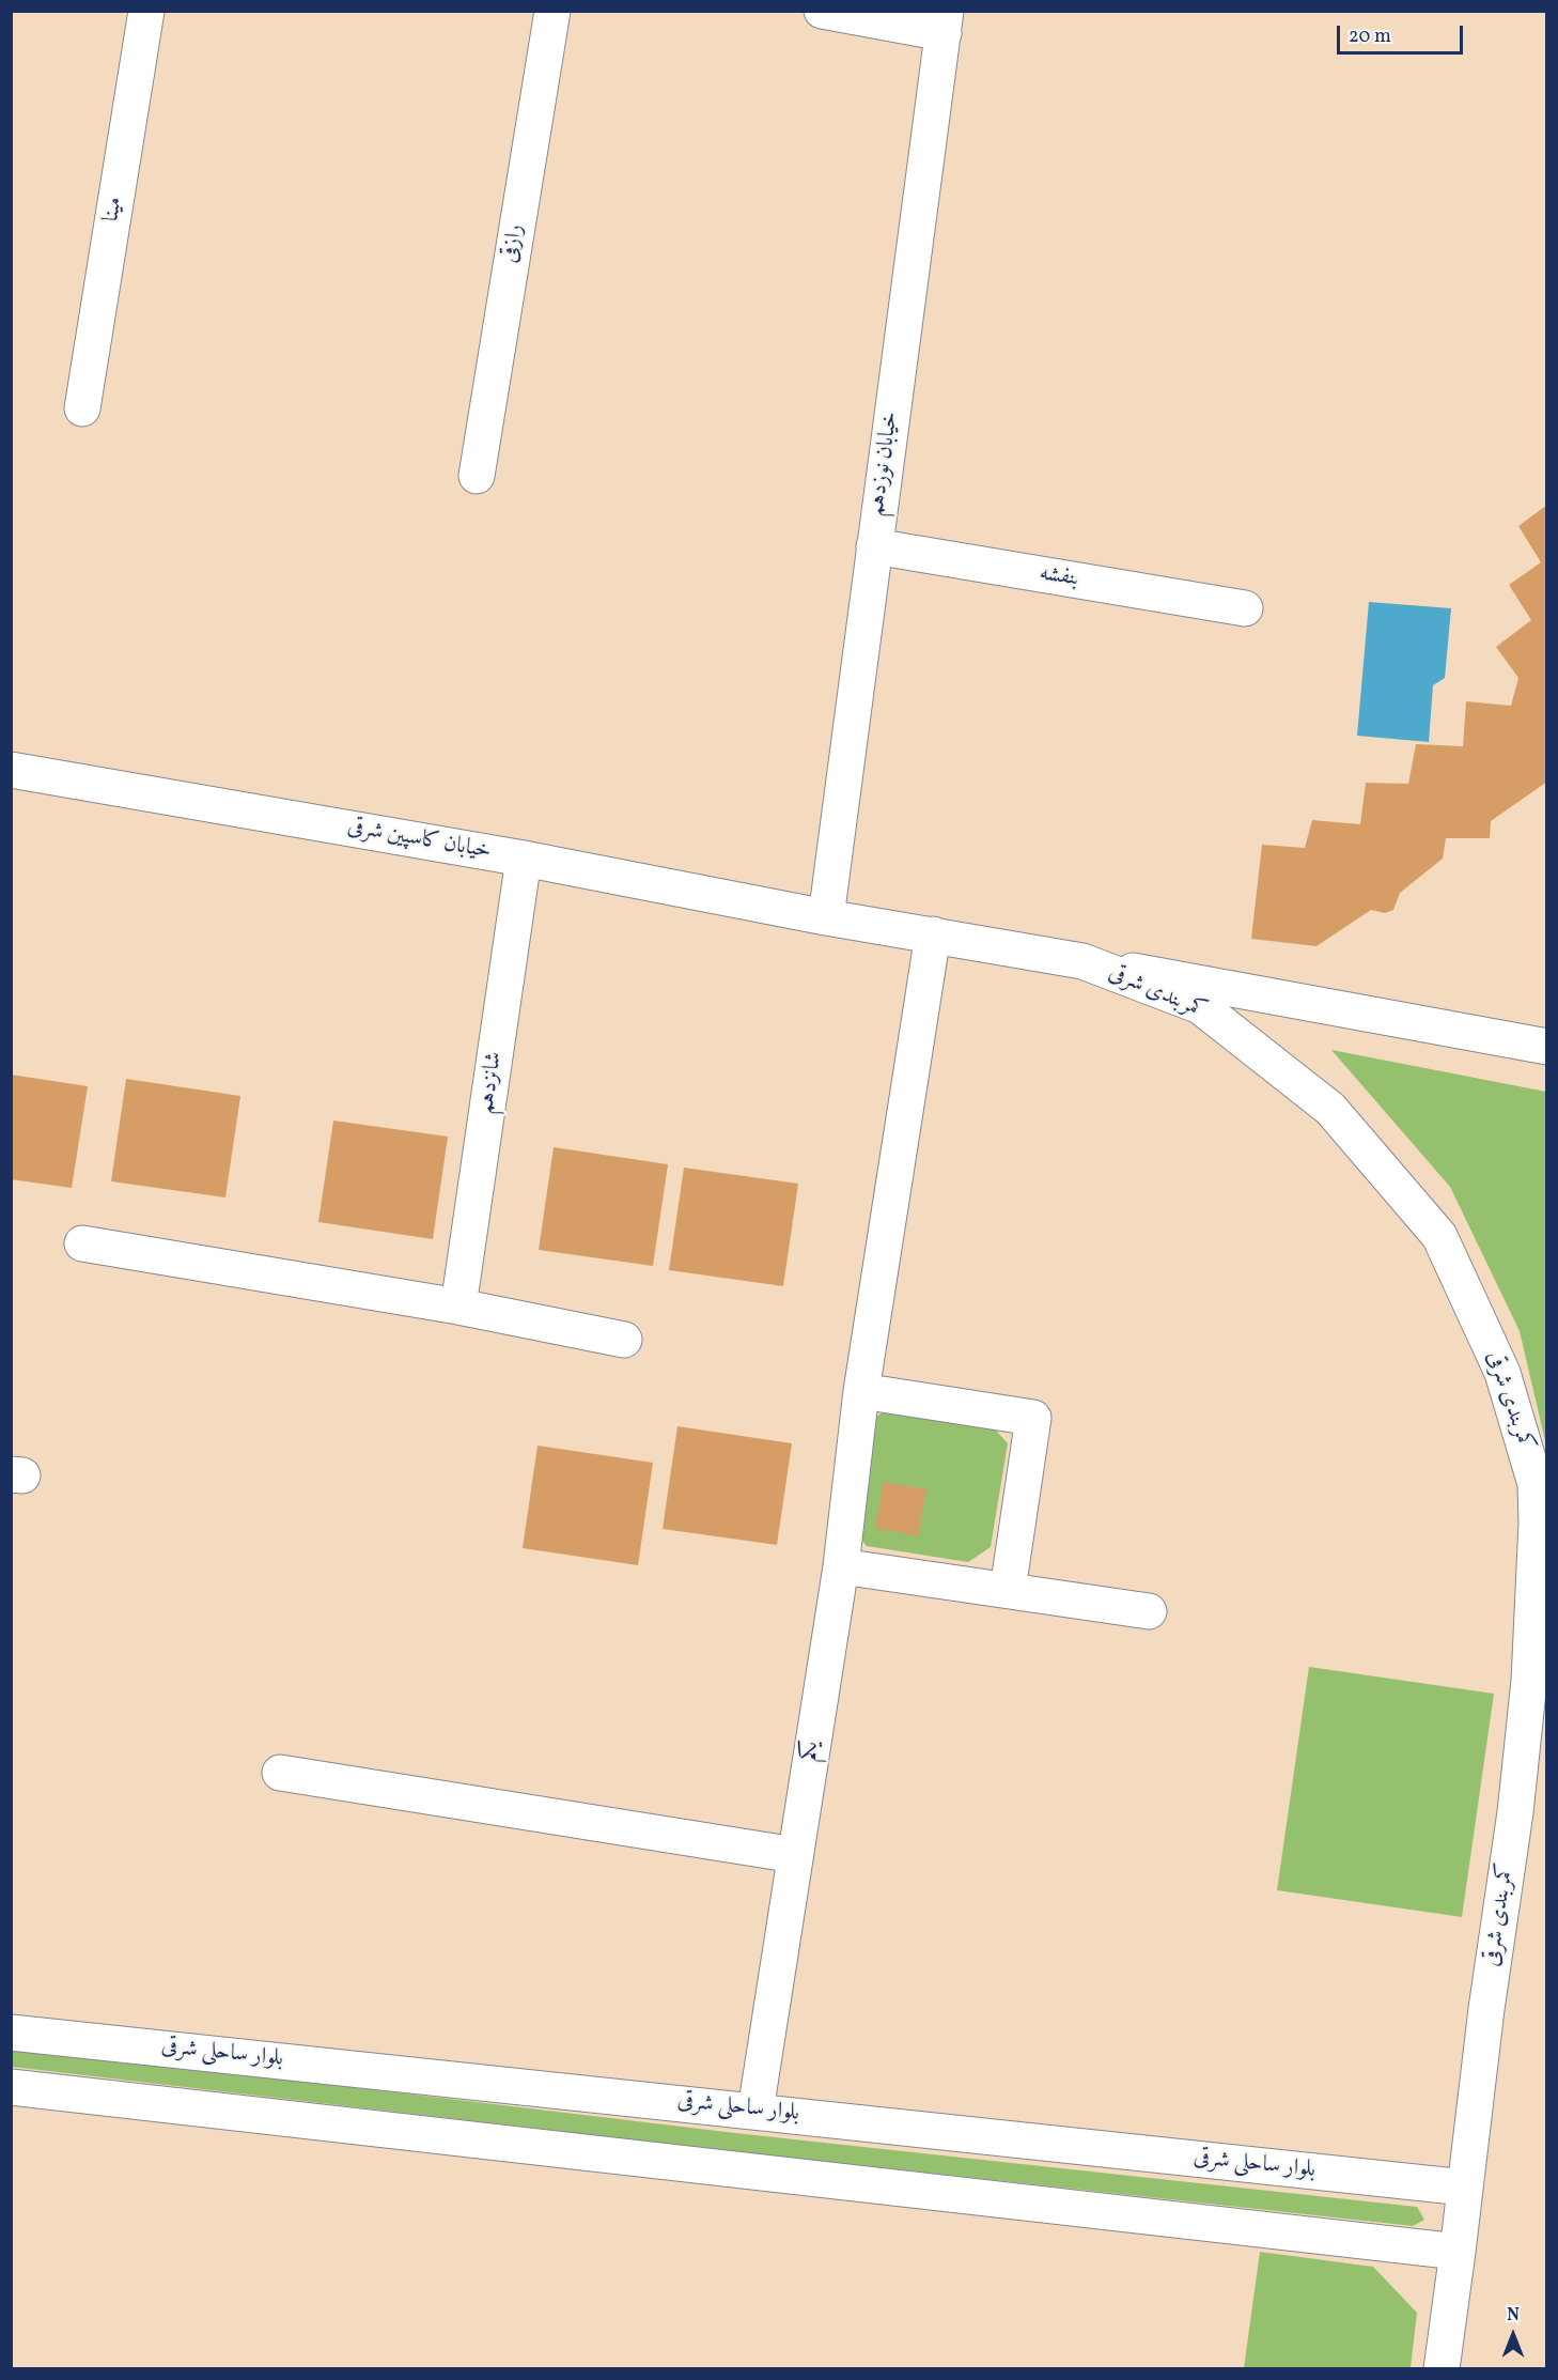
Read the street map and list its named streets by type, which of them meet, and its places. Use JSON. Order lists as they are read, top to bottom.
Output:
{
  "streets": {
    "street": [
      "مینا",
      "رازقی",
      "خیابان نوزدهم",
      "بنفشه",
      "خیابان کاسپین شرقی",
      "کمربندی شرقی",
      "شانزدهم",
      "یکم",
      "بلوار ساحلی شرقی"
    ]
  },
  "crossings": [
    ["خیابان نوزدهم", "بنفشه"],
    ["خیابان نوزدهم", "خیابان کاسپین شرقی"],
    ["خیابان نوزدهم", "کمربندی شرقی"],
    ["خیابان کاسپین شرقی", "کمربندی شرقی"],
    ["خیابان کاسپین شرقی", "شانزدهم"],
    ["کمربندی شرقی", "یکم"],
    ["کمربندی شرقی", "بلوار ساحلی شرقی"],
    ["یکم", "بلوار ساحلی شرقی"]
  ],
  "scale_bar": "20 m",
  "north": "top"
}
